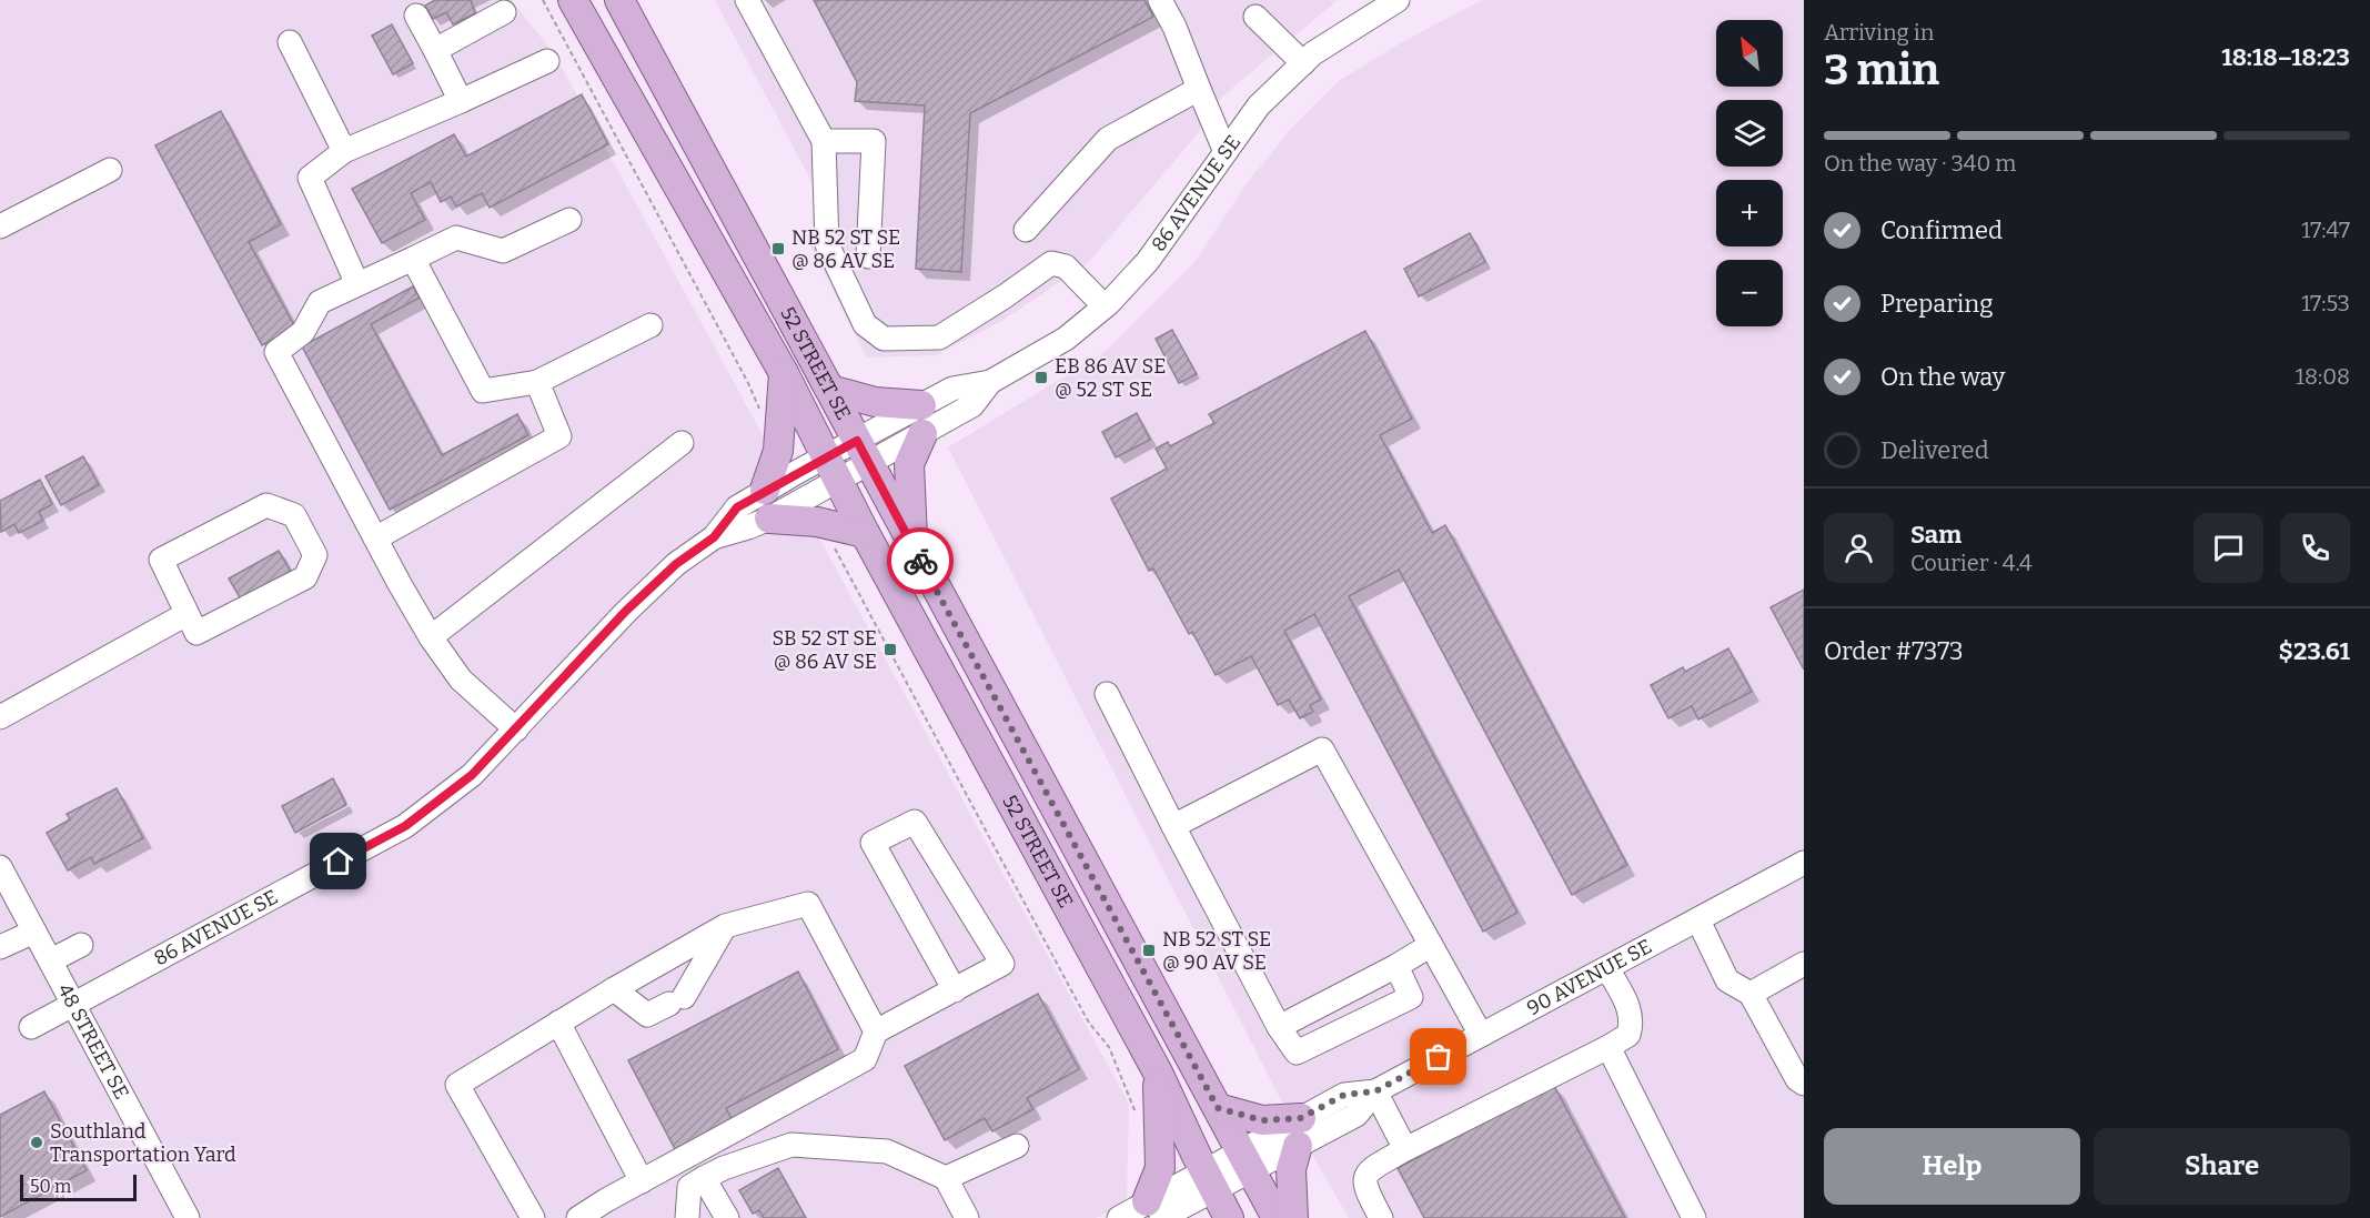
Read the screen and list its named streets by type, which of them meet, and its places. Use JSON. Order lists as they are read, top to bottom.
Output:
{
  "streets": {
    "main road": ["52 STREET SE"],
    "street": ["86 AVENUE SE", "90 AVENUE SE", "48 STREET SE"]
  },
  "crossings": [
    ["86 AVENUE SE", "52 STREET SE"],
    ["86 AVENUE SE", "48 STREET SE"],
    ["52 STREET SE", "90 AVENUE SE"]
  ],
  "places": {
    "transit": [
      "NB 52 ST SE @ 86 AV SE",
      "EB 86 AV SE @ 52 ST SE",
      "SB 52 ST SE @ 86 AV SE",
      "NB 52 ST SE @ 90 AV SE"
    ],
    "other": ["Southland Transportation Yard"]
  },
  "scale_bar": "50 m",
  "north": "top left",
  "page": {
    "heading": ["3 min", "Arriving in", "18:18–18:23"],
    "panel": [
      "Sam",
      "Courier · 4.4",
      "Order #7373",
      "$23.61"
    ],
    "map_buttons": ["+", "−"],
    "bar": "On the way · 340 m",
    "list": [
      ["Confirmed", "17:47"],
      ["Preparing", "17:53"],
      ["On the way", "18:08"],
      "Delivered"
    ],
    "buttons": ["Help", "Share"],
    "scale": "50 m"
  }
}
